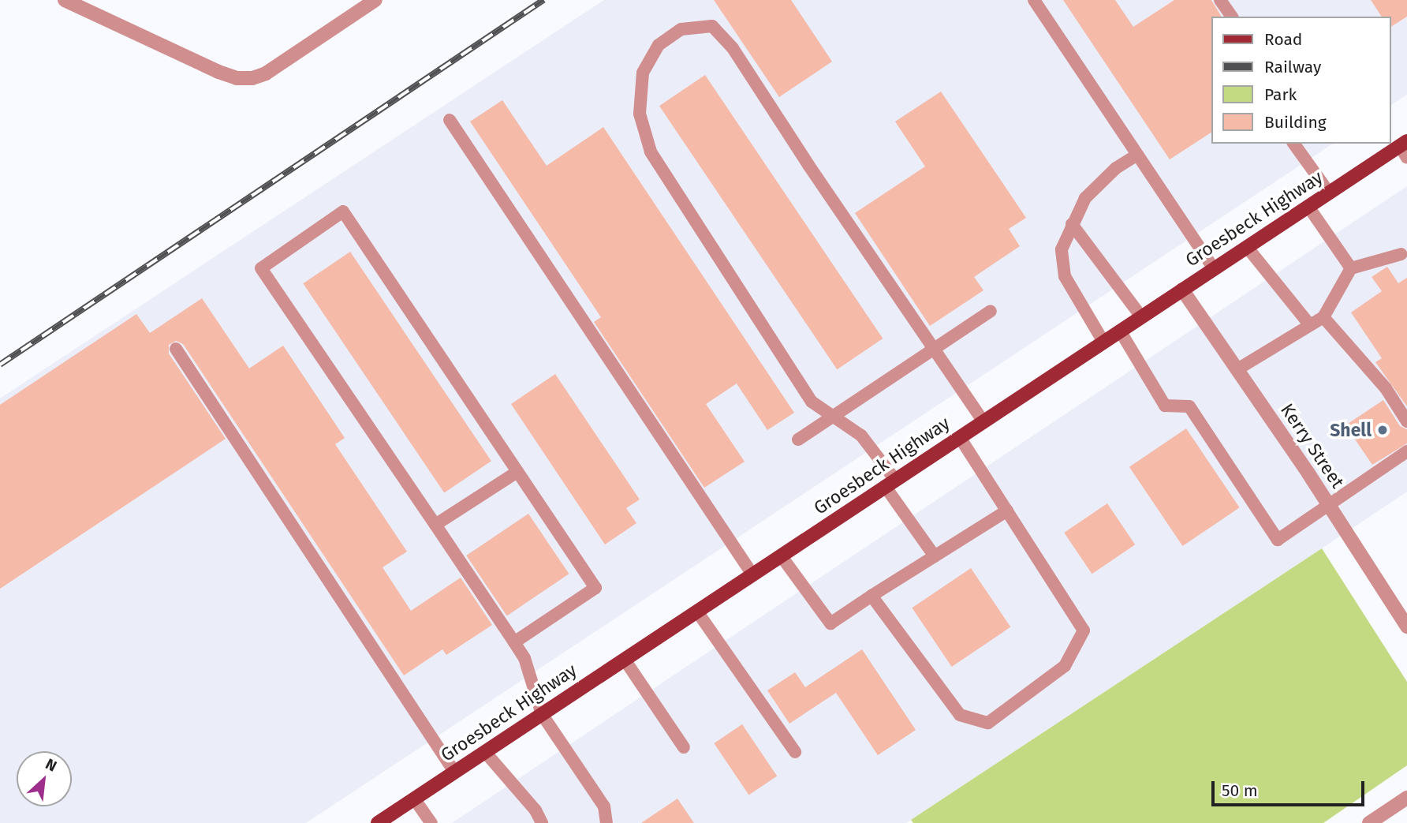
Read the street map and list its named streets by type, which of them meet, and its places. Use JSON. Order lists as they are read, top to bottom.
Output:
{
  "streets": {
    "main road": ["Groesbeck Highway"],
    "street": ["Kerry Street"]
  },
  "crossings": [
    ["Groesbeck Highway", "Kerry Street"]
  ],
  "places": ["Shell"],
  "legend": [
    "Road",
    "Railway",
    "Park",
    "Building"
  ],
  "scale_bar": "50 m",
  "north": "top right"
}
